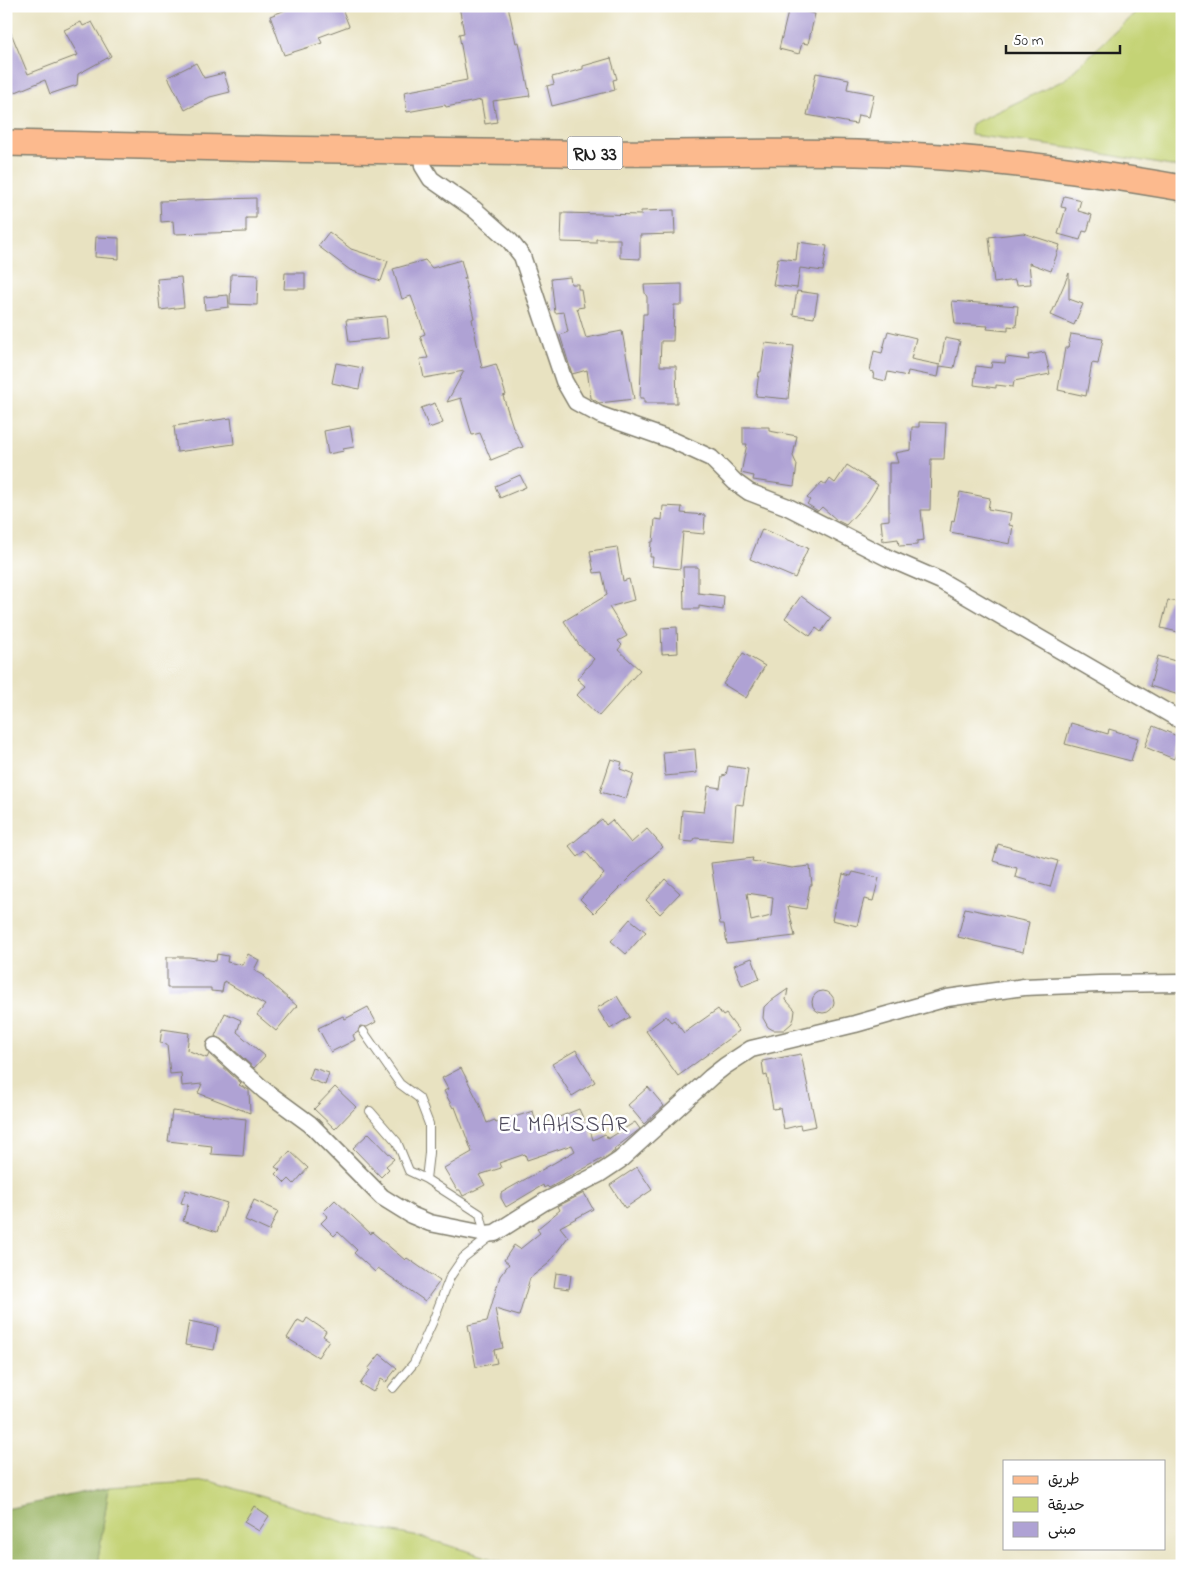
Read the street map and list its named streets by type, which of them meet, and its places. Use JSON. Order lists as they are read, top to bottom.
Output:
{
  "streets": {
    "main road": ["RN 33"]
  },
  "districts": ["EL MAHSSAR"],
  "legend": ["طريق", "حديقة", "مبنى"],
  "scale_bar": "50 m"
}
